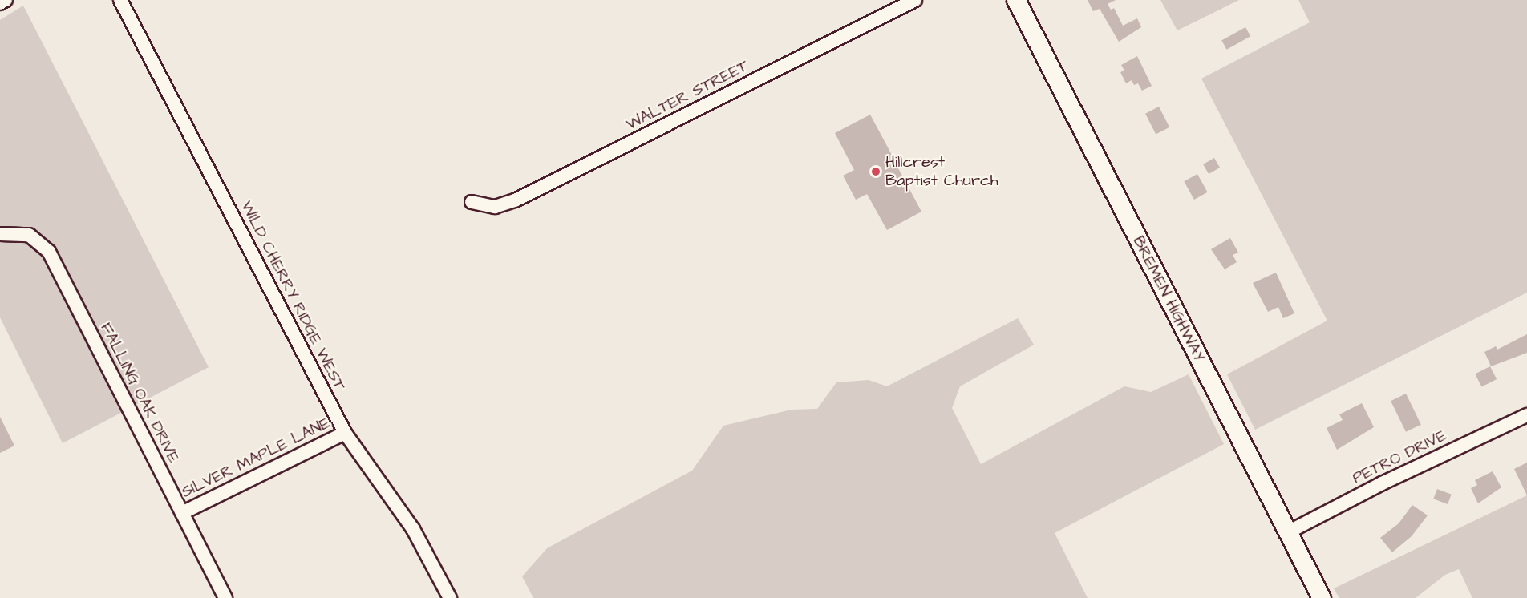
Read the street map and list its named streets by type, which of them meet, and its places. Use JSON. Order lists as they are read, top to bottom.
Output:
{
  "streets": {
    "main road": ["BREMEN HIGHWAY"],
    "street": [
      "WALTER STREET",
      "WILD CHERRY RIDGE WEST",
      "FALLING OAK DRIVE",
      "PETRO DRIVE",
      "SILVER MAPLE LANE"
    ]
  },
  "crossings": [
    ["WILD CHERRY RIDGE WEST", "SILVER MAPLE LANE"],
    ["BREMEN HIGHWAY", "PETRO DRIVE"],
    ["FALLING OAK DRIVE", "SILVER MAPLE LANE"]
  ],
  "places": ["Hillcrest Baptist Church"]
}
